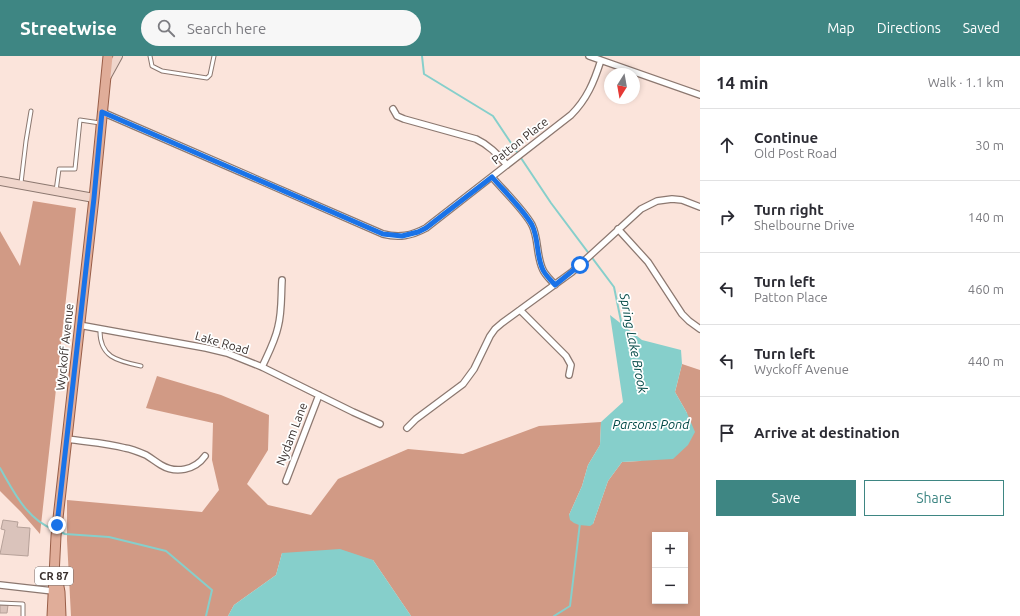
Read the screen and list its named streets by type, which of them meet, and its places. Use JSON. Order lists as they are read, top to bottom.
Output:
{
  "streets": {
    "main road": ["Wyckoff Avenue", "CR 87"],
    "street": ["Patton Place", "Lake Road", "Nydam Lane"]
  },
  "crossings": [
    ["Patton Place", "Wyckoff Avenue"],
    ["Lake Road", "Wyckoff Avenue"],
    ["Lake Road", "Nydam Lane"]
  ],
  "water": ["Spring Lake Brook", "Parsons Pond"],
  "north": "bottom",
  "page": {
    "header": "Streetwise",
    "search": "Search here",
    "nav": ["Map", "Directions", "Saved"],
    "heading": ["14 min", "Walk · 1.1 km"],
    "list": [
      ["Continue", "Old Post Road", "30 m"],
      ["Turn right", "Shelbourne Drive", "140 m"],
      ["Turn left", "Patton Place", "460 m"],
      ["Turn left", "Wyckoff Avenue", "440 m"],
      "Arrive at destination"
    ],
    "buttons": ["Save", "Share"],
    "map_buttons": ["+", "−"]
  }
}
